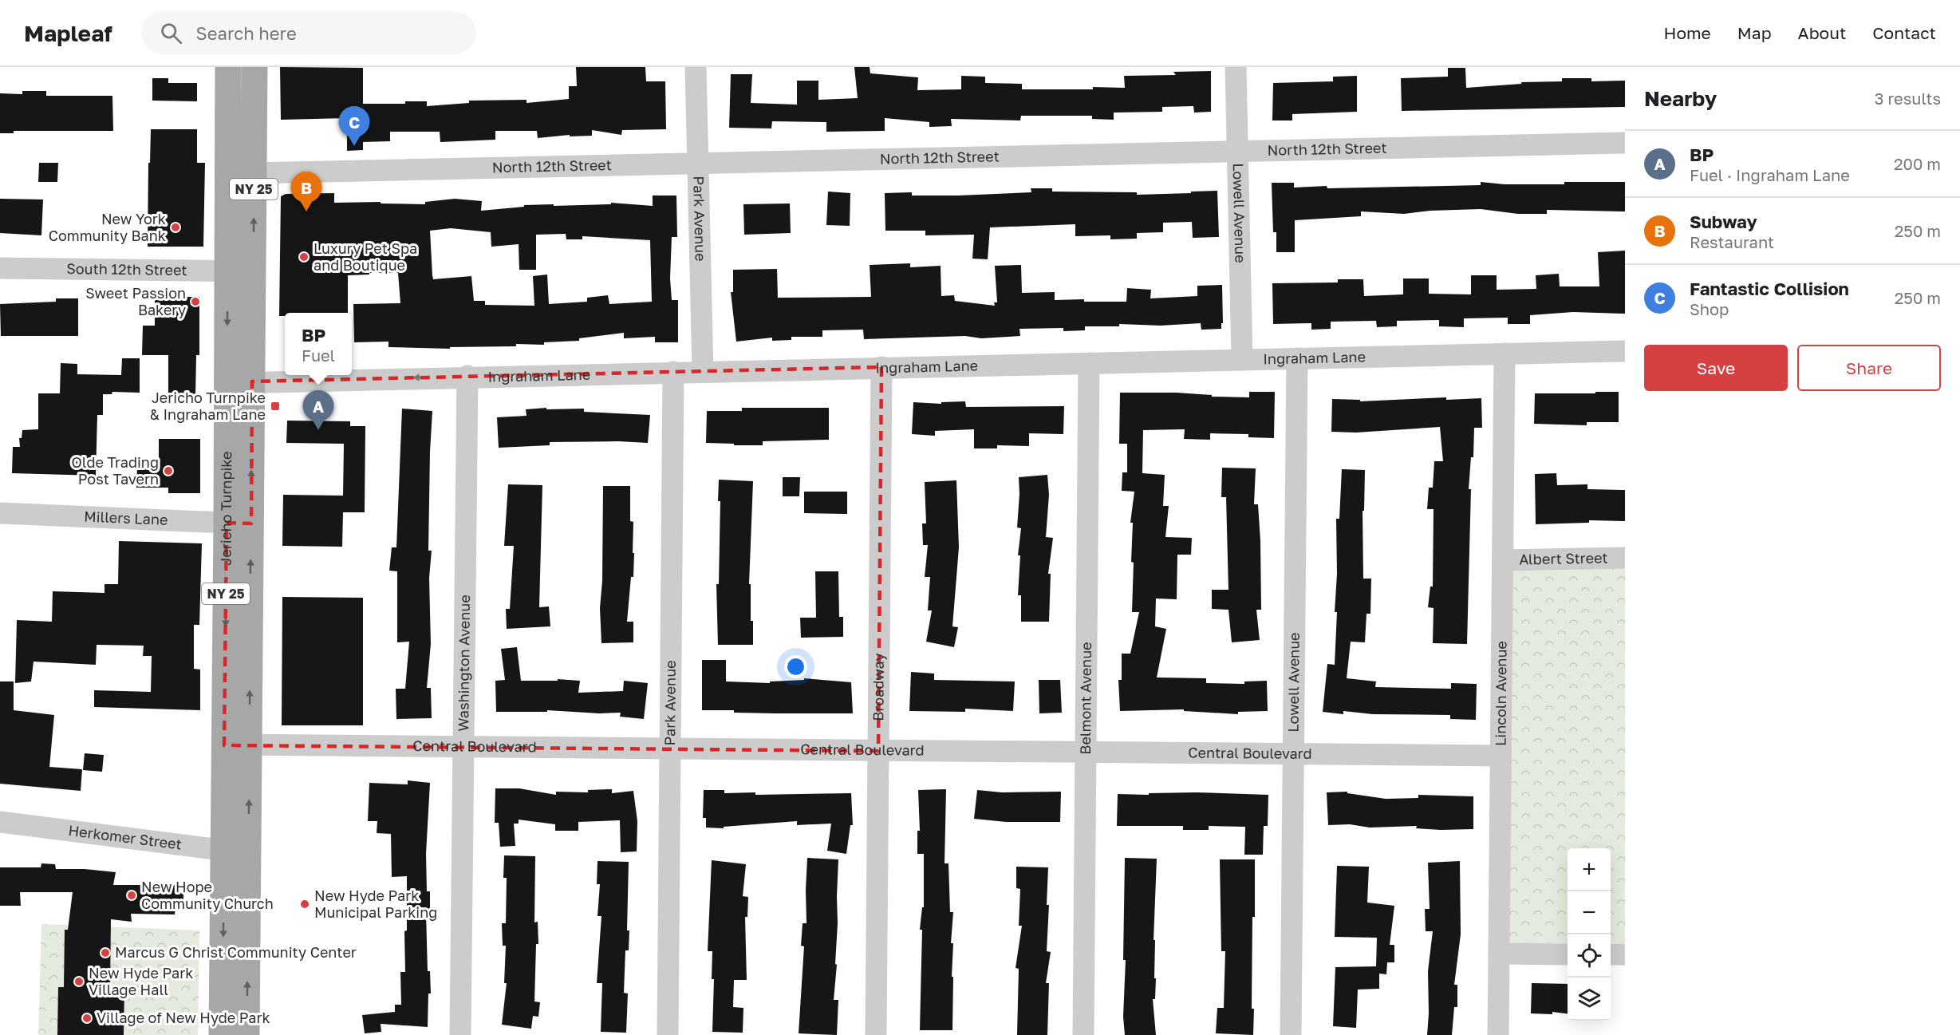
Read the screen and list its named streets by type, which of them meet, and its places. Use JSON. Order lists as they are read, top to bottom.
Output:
{
  "streets": {
    "main road": ["NY 25", "Jericho Turnpike"],
    "street": [
      "North 12th Street",
      "Lowell Avenue",
      "Park Avenue",
      "South 12th Street",
      "Ingraham Lane",
      "Millers Lane",
      "Albert Street",
      "Washington Avenue",
      "Broadway",
      "Lincoln Avenue",
      "Belmont Avenue",
      "Central Boulevard",
      "Herkomer Street"
    ]
  },
  "crossings": [
    ["North 12th Street", "Lowell Avenue"],
    ["North 12th Street", "Park Avenue"],
    ["North 12th Street", "Jericho Turnpike"],
    ["Lowell Avenue", "Ingraham Lane"],
    ["Lowell Avenue", "Central Boulevard"],
    ["Park Avenue", "Ingraham Lane"],
    ["Park Avenue", "Central Boulevard"],
    ["South 12th Street", "Jericho Turnpike"],
    ["Ingraham Lane", "Jericho Turnpike"],
    ["Ingraham Lane", "Washington Avenue"],
    ["Ingraham Lane", "Broadway"],
    ["Ingraham Lane", "Lincoln Avenue"],
    ["Ingraham Lane", "Belmont Avenue"],
    ["Jericho Turnpike", "Millers Lane"],
    ["Jericho Turnpike", "Central Boulevard"],
    ["Jericho Turnpike", "Herkomer Street"],
    ["Albert Street", "Lincoln Avenue"],
    ["Washington Avenue", "Central Boulevard"],
    ["Broadway", "Central Boulevard"],
    ["Lincoln Avenue", "Central Boulevard"],
    ["Belmont Avenue", "Central Boulevard"]
  ],
  "places": {
    "other": [
      "New York Community Bank",
      "Luxury Pet Spa and Boutique",
      "Sweet Passion Bakery",
      "Olde Trading Post Tavern",
      "New Hope Community Church",
      "New Hyde Park Municipal Parking",
      "Marcus G Christ Community Center",
      "New Hyde Park Village Hall",
      "Village of New Hyde Park"
    ],
    "transit": ["Jericho Turnpike & Ingraham Lane"]
  },
  "page": {
    "header": "Mapleaf",
    "search": "Search here",
    "nav": [
      "Home",
      "Map",
      "About",
      "Contact"
    ],
    "heading": ["Nearby", "3 results"],
    "pins": ["C", "B", "A"],
    "list": [
      {
        "mark": "A",
        "name": "BP",
        "note": "Fuel · Ingraham Lane",
        "value": "200 m"
      },
      {
        "mark": "B",
        "name": "Subway",
        "note": "Restaurant",
        "value": "250 m"
      },
      {
        "mark": "C",
        "name": "Fantastic Collision",
        "note": "Shop",
        "value": "250 m"
      }
    ],
    "popup": ["BP", "Fuel"],
    "buttons": ["Save", "Share"],
    "map_buttons": ["+", "−"]
  }
}
